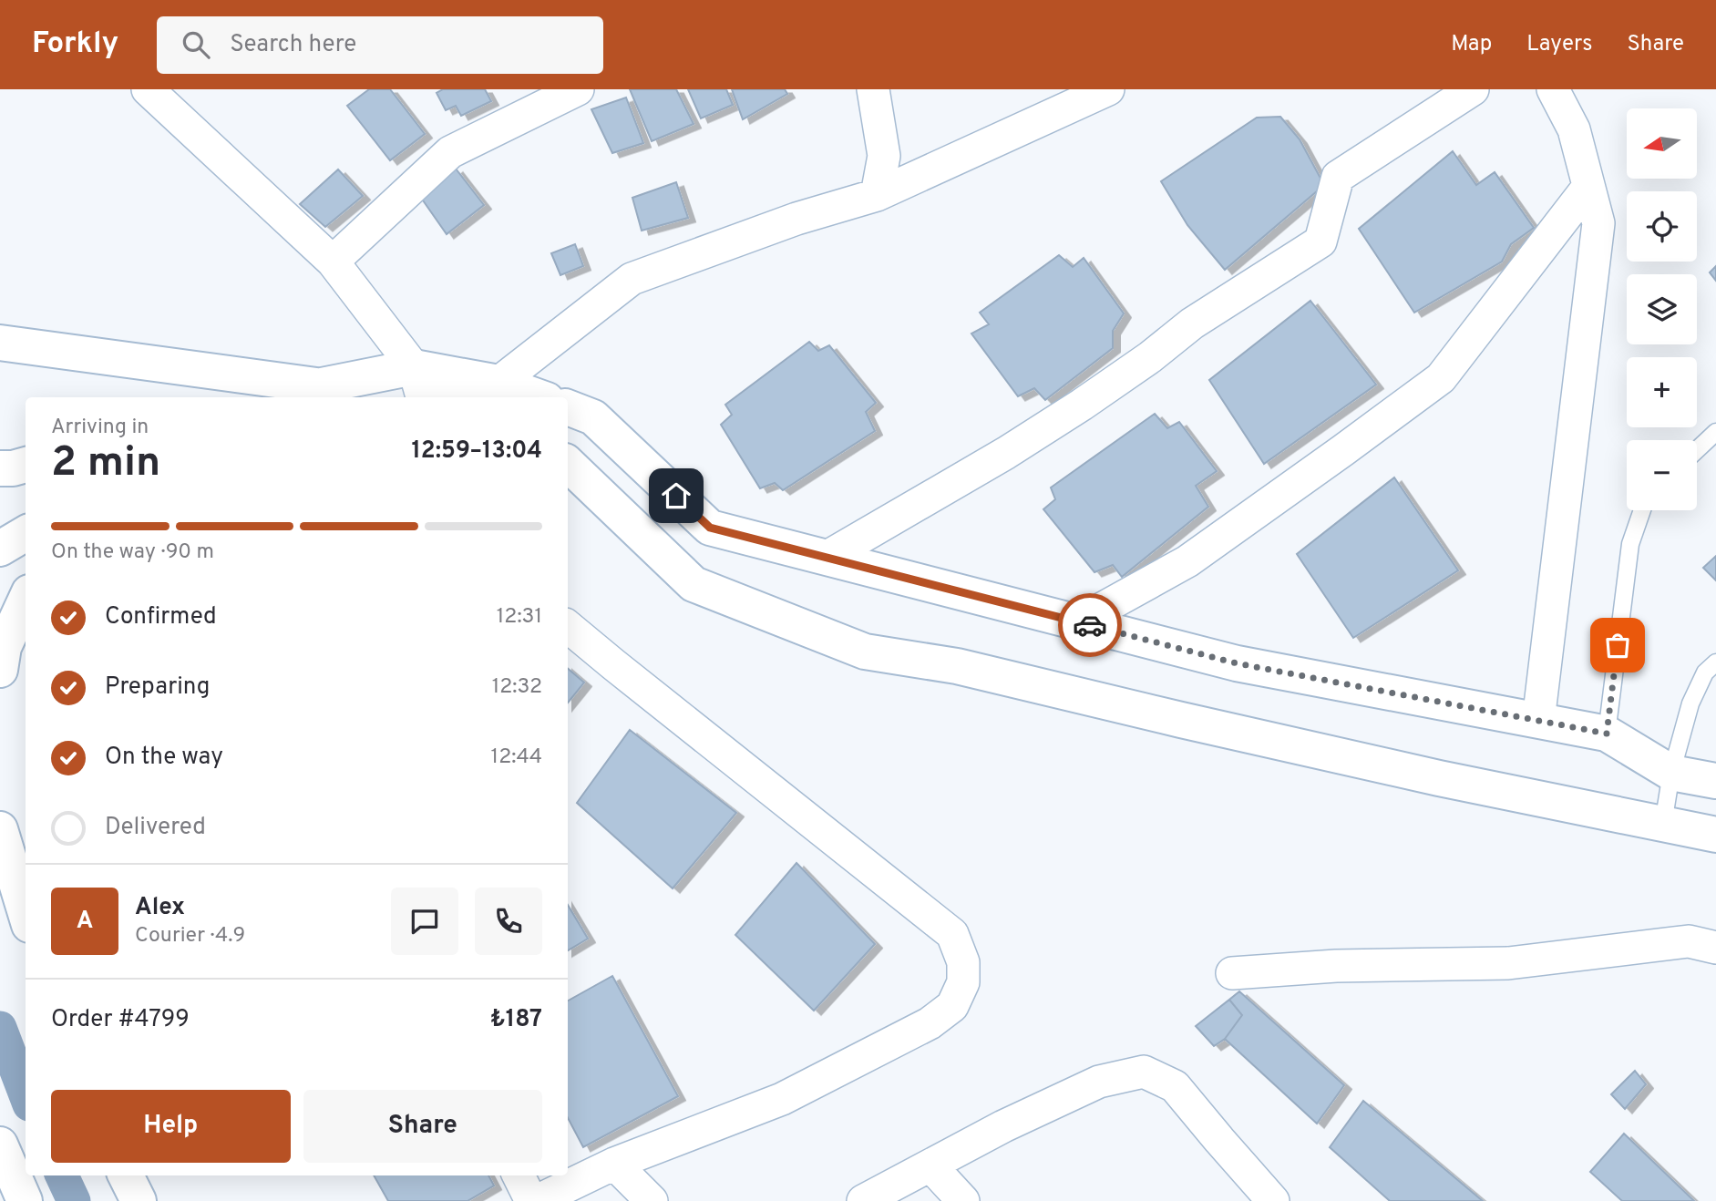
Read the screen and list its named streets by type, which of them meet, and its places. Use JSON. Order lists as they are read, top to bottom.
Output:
{
  "north": "left",
  "page": {
    "header": "Forkly",
    "search": "Search here",
    "nav": ["Map", "Layers", "Share"],
    "map_buttons": ["+", "−"],
    "heading": ["2 min", "Arriving in", "12:59–13:04"],
    "panel": [
      "Alex",
      "Courier · 4.9",
      "Order #4799",
      "₺187"
    ],
    "bar": "On the way · 90 m",
    "list": [
      ["Confirmed", "12:31"],
      ["Preparing", "12:32"],
      ["On the way", "12:44"],
      "Delivered"
    ],
    "round": "A",
    "buttons": ["Help", "Share"]
  }
}
